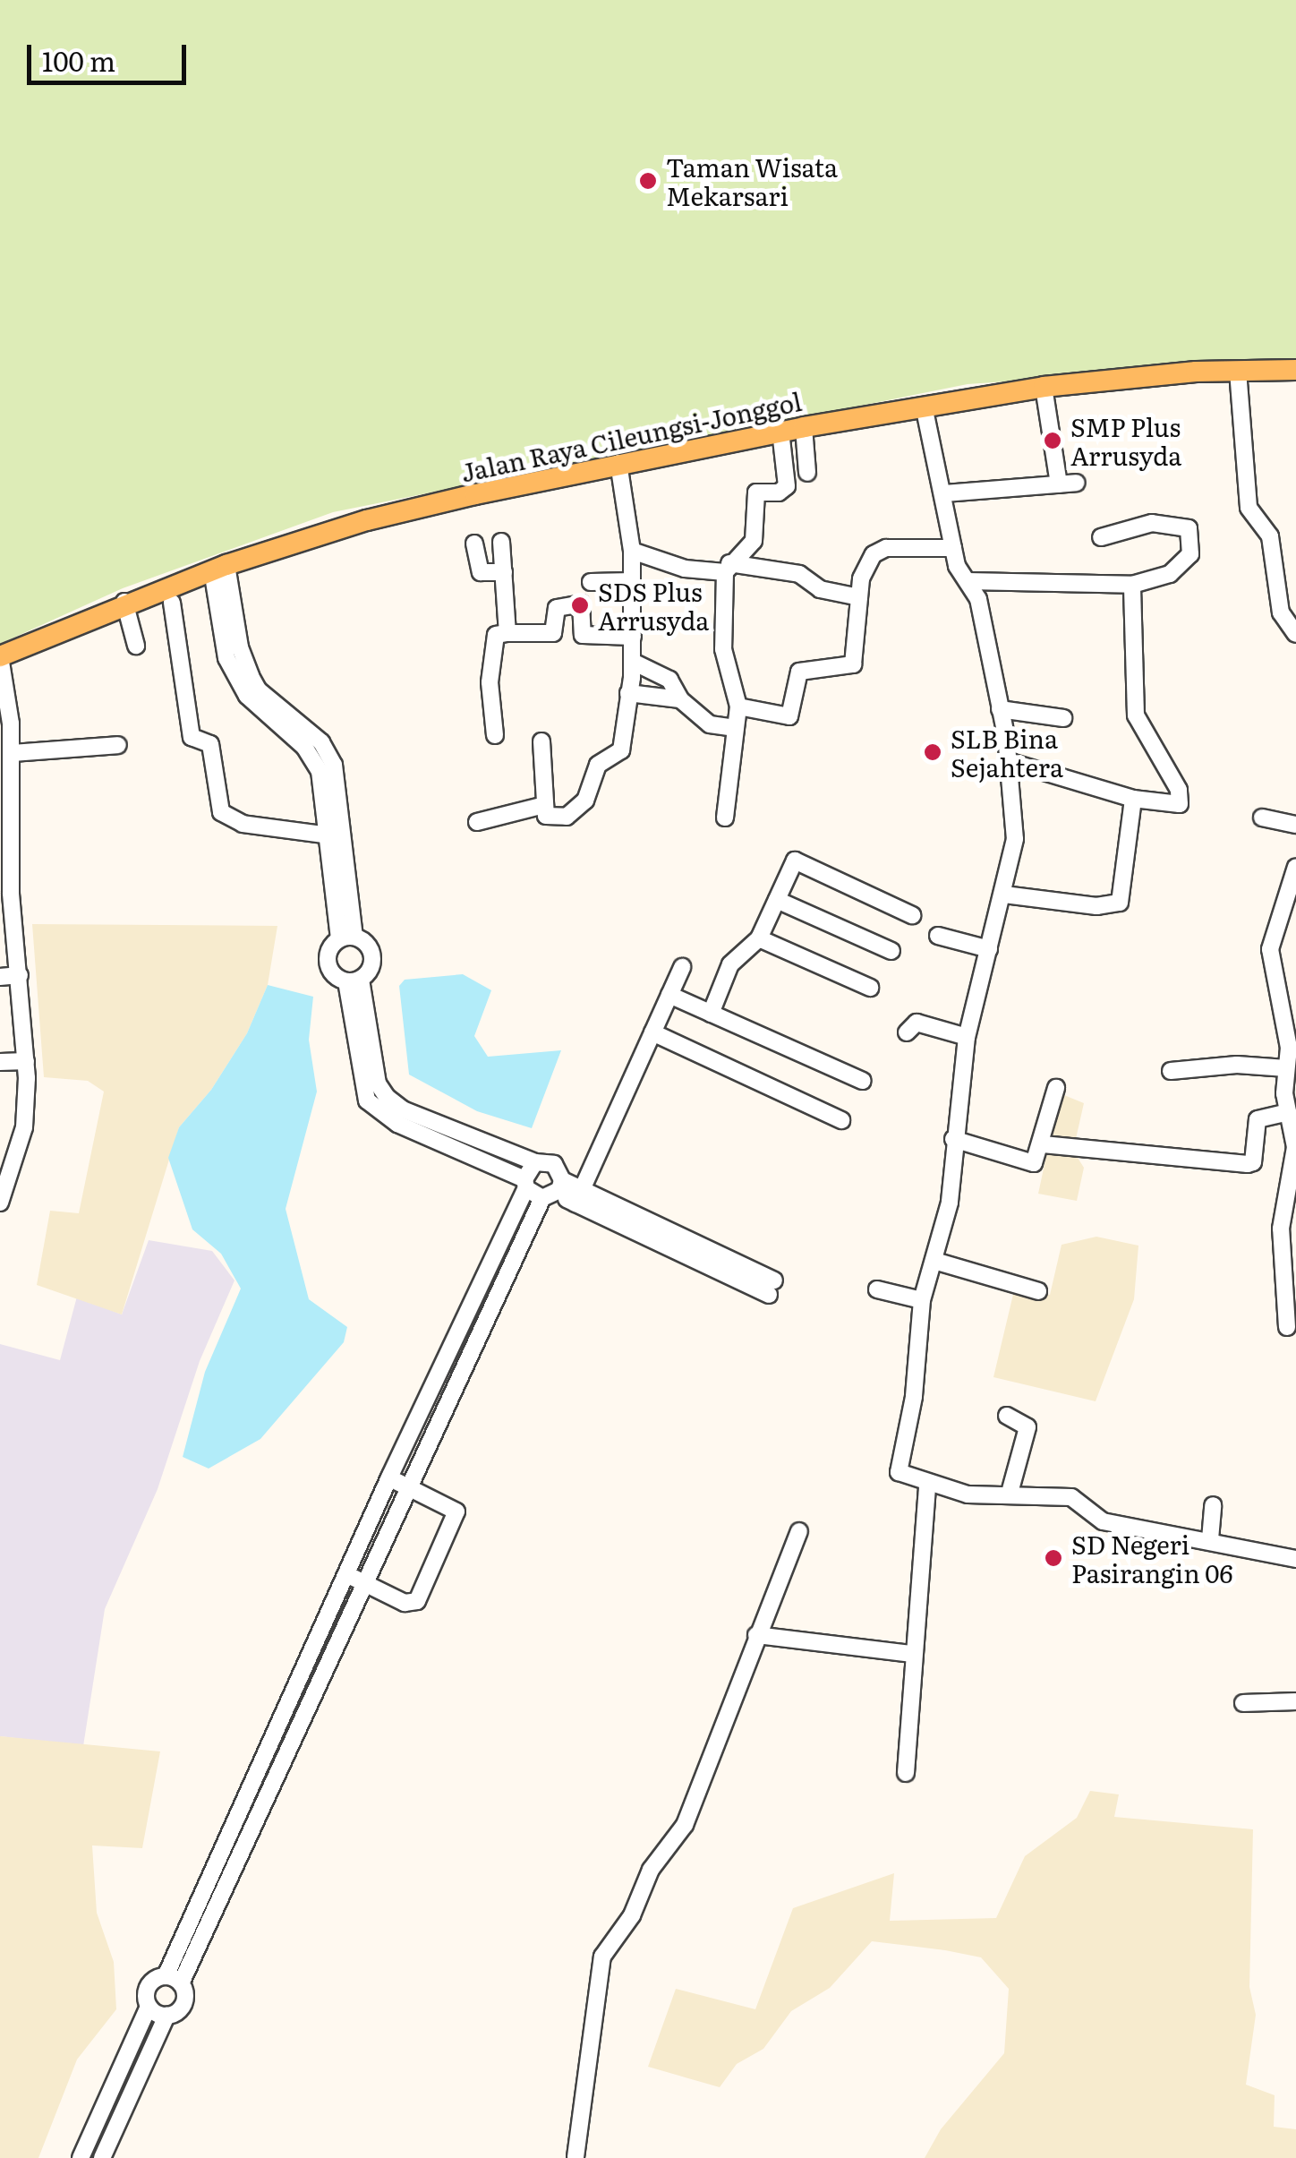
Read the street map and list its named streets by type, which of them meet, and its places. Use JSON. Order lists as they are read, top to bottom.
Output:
{
  "streets": {
    "main road": ["Jalan Raya Cileungsi-Jonggol"]
  },
  "places": [
    "Taman Wisata Mekarsari",
    "SMP Plus Arrusyda",
    "SDS Plus Arrusyda",
    "SLB Bina Sejahtera",
    "SD Negeri Pasirangin 06"
  ],
  "scale_bar": "100 m"
}
